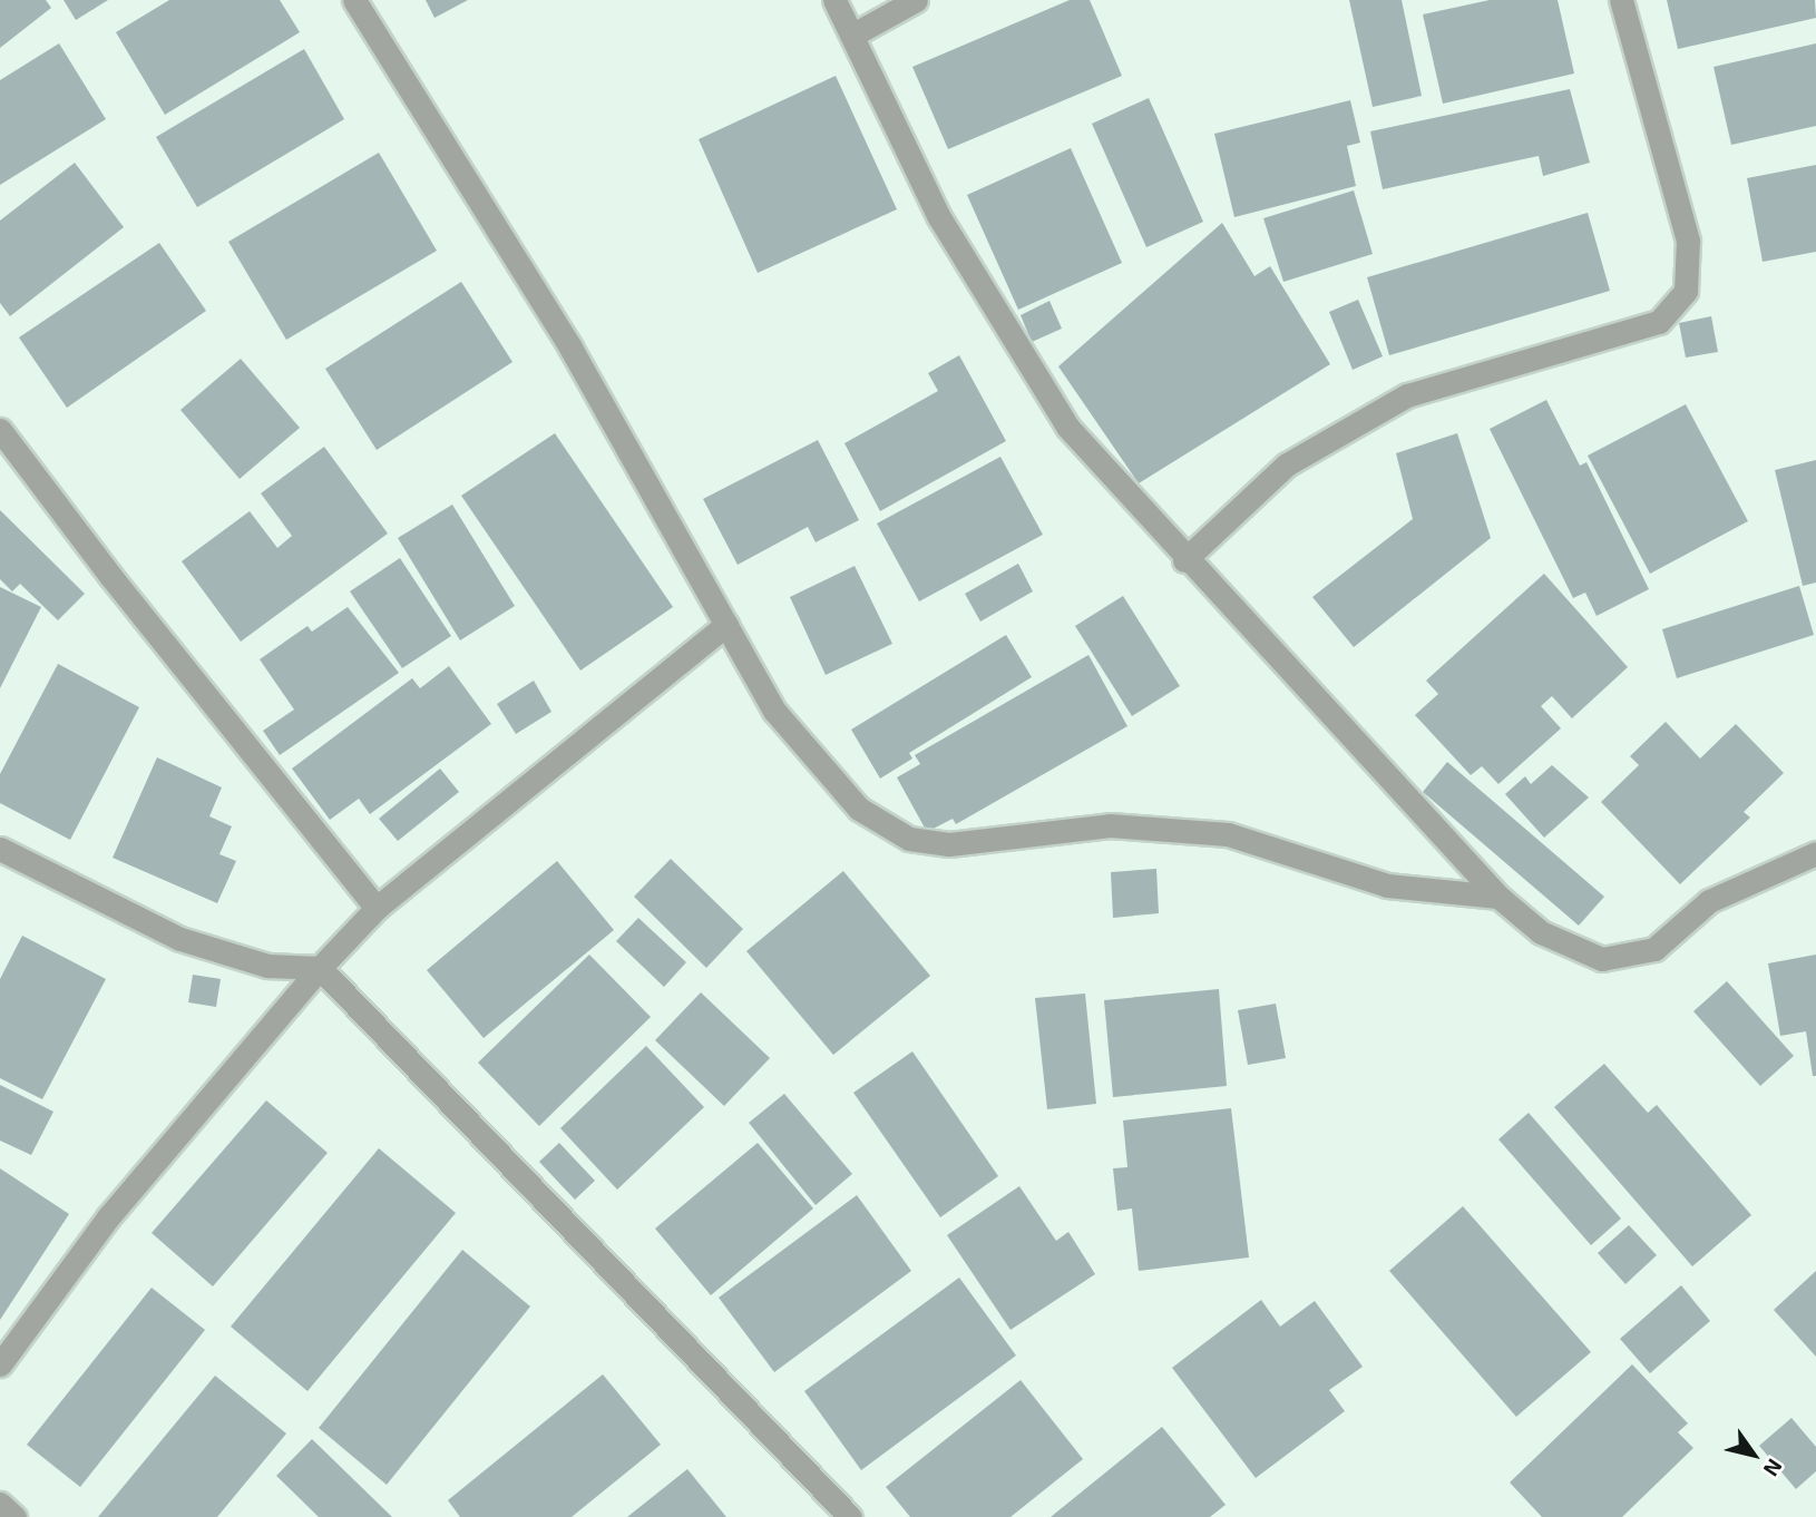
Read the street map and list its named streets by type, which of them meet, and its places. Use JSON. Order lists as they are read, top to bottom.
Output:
{
  "north": "bottom right"
}
